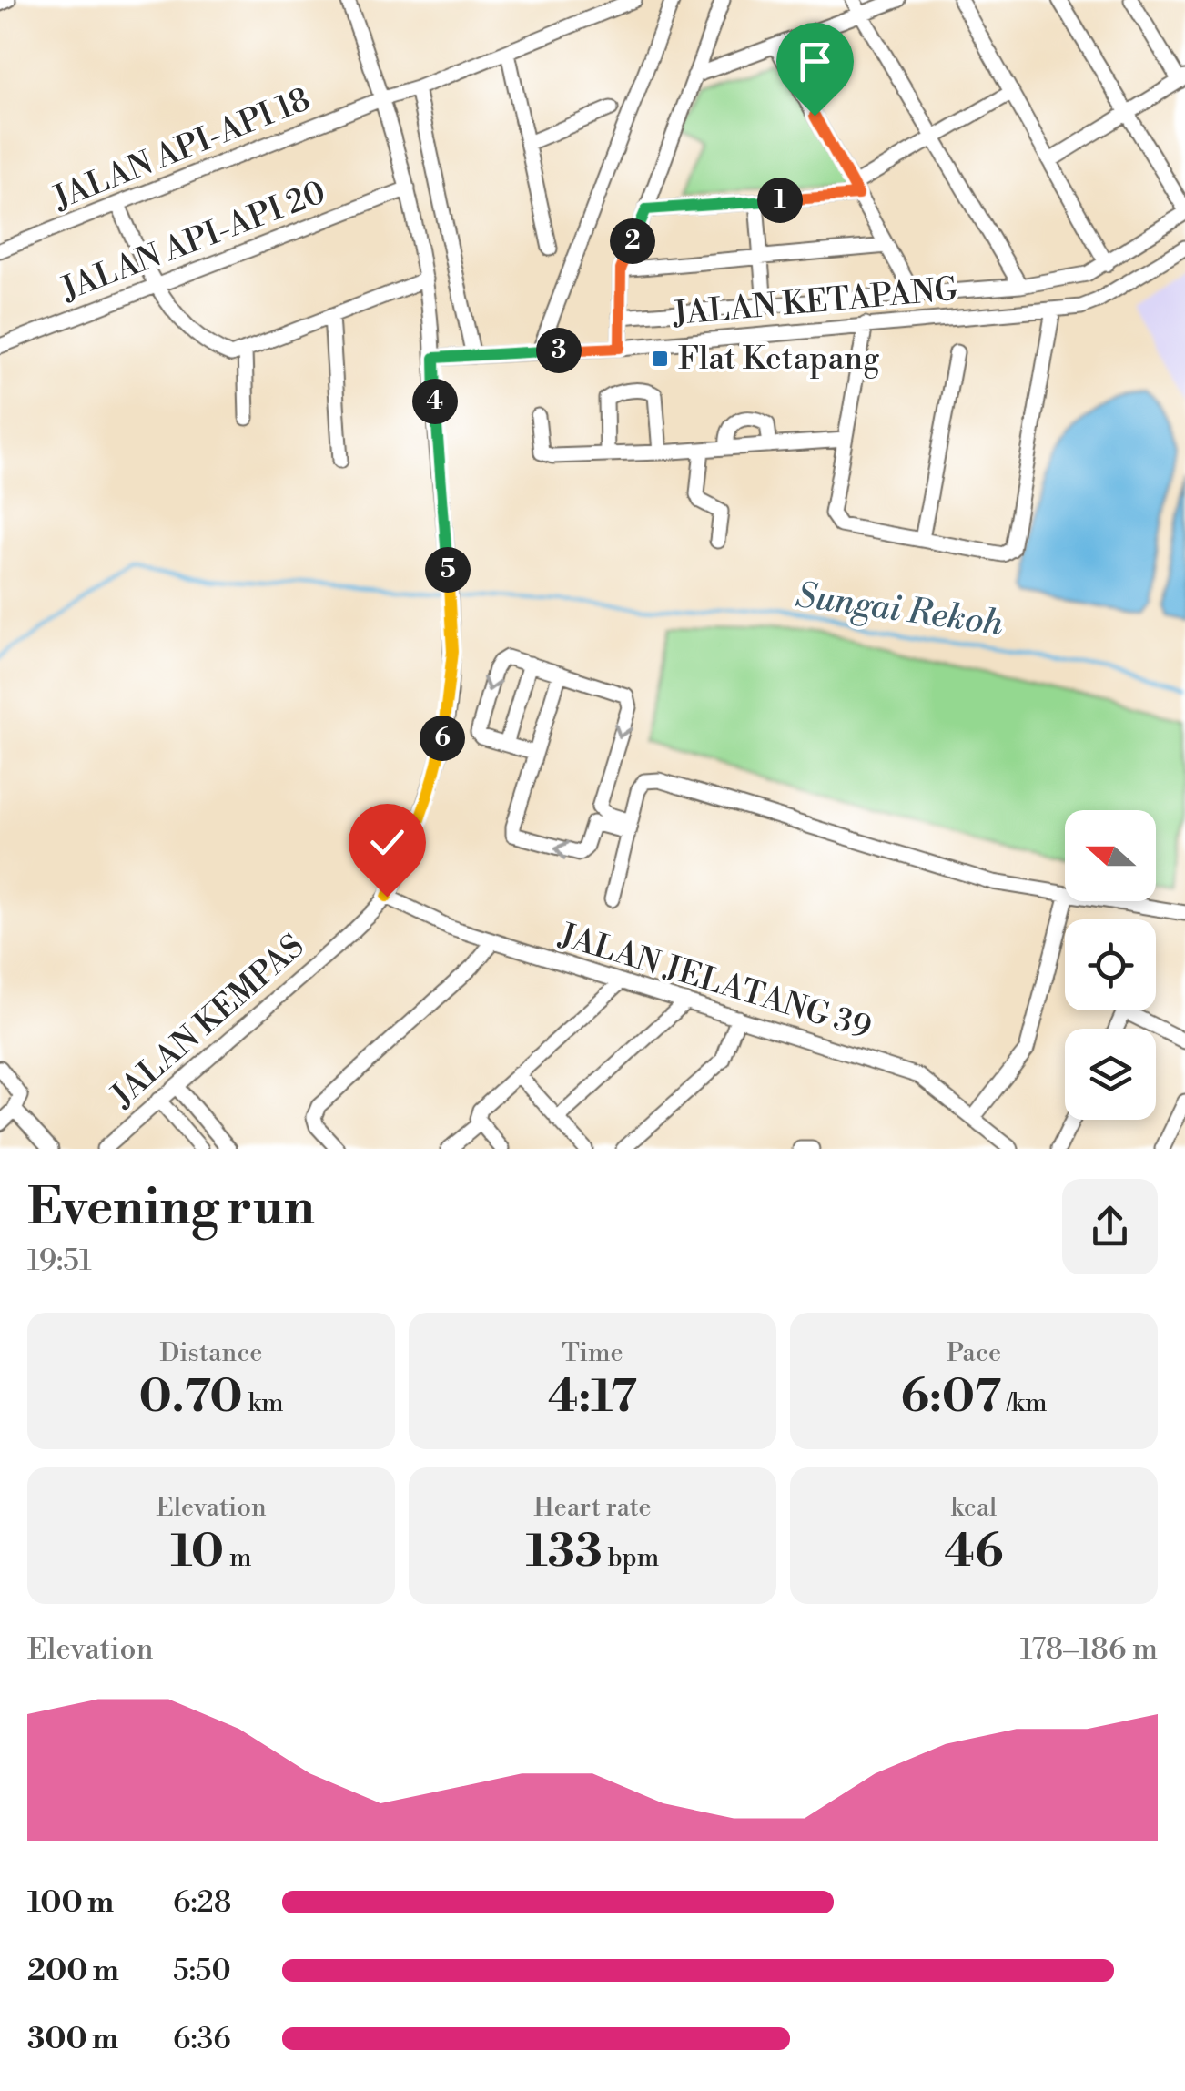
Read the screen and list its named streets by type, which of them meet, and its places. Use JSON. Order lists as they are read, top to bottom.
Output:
{
  "streets": {
    "street": [
      "JALAN API-API 18",
      "JALAN API-API 20",
      "JALAN KETAPANG",
      "JALAN JELATANG 39",
      "JALAN KEMPAS"
    ]
  },
  "crossings": [
    ["JALAN API-API 18", "JALAN KEMPAS"],
    ["JALAN API-API 20", "JALAN KEMPAS"],
    ["JALAN KETAPANG", "JALAN KEMPAS"],
    ["JALAN JELATANG 39", "JALAN KEMPAS"]
  ],
  "water": ["Sungai Rekoh"],
  "places": {
    "transit": ["Flat Ketapang"]
  },
  "north": "left",
  "page": {
    "pins": [
      "1",
      "2",
      "3",
      "4",
      "5",
      "6"
    ],
    "heading": ["Evening run", "19:51"],
    "stats": [
      ["Distance", "0.70 km"],
      ["Time", "4:17"],
      ["Pace", "6:07 /km"],
      ["Elevation", "10 m"],
      ["Heart rate", "133 bpm"],
      ["kcal", "46"]
    ],
    "chart": ["Elevation", "178–186 m"],
    "list": [
      {
        "name": "100 m",
        "note": "6:28"
      },
      {
        "name": "200 m",
        "note": "5:50"
      },
      {
        "name": "300 m",
        "note": "6:36"
      }
    ]
  }
}
